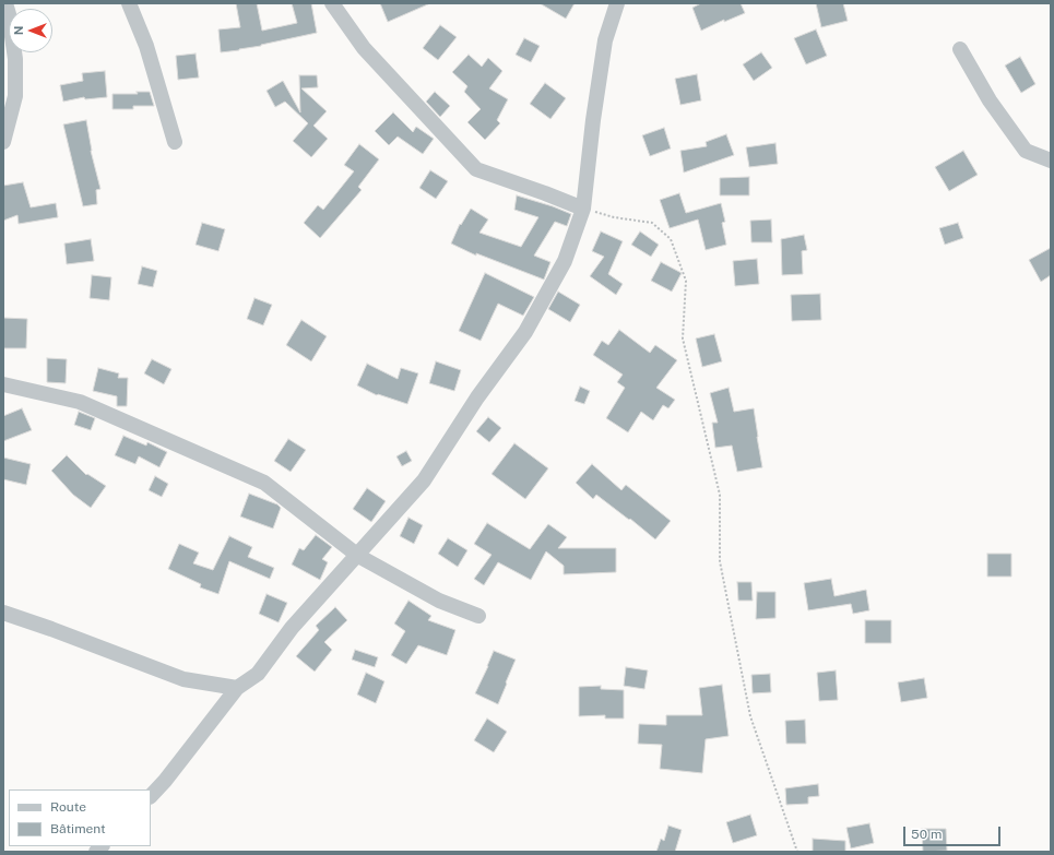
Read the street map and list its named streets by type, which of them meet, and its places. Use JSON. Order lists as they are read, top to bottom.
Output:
{
  "legend": ["Route", "Bâtiment"],
  "scale_bar": "50 m",
  "north": "left"
}
